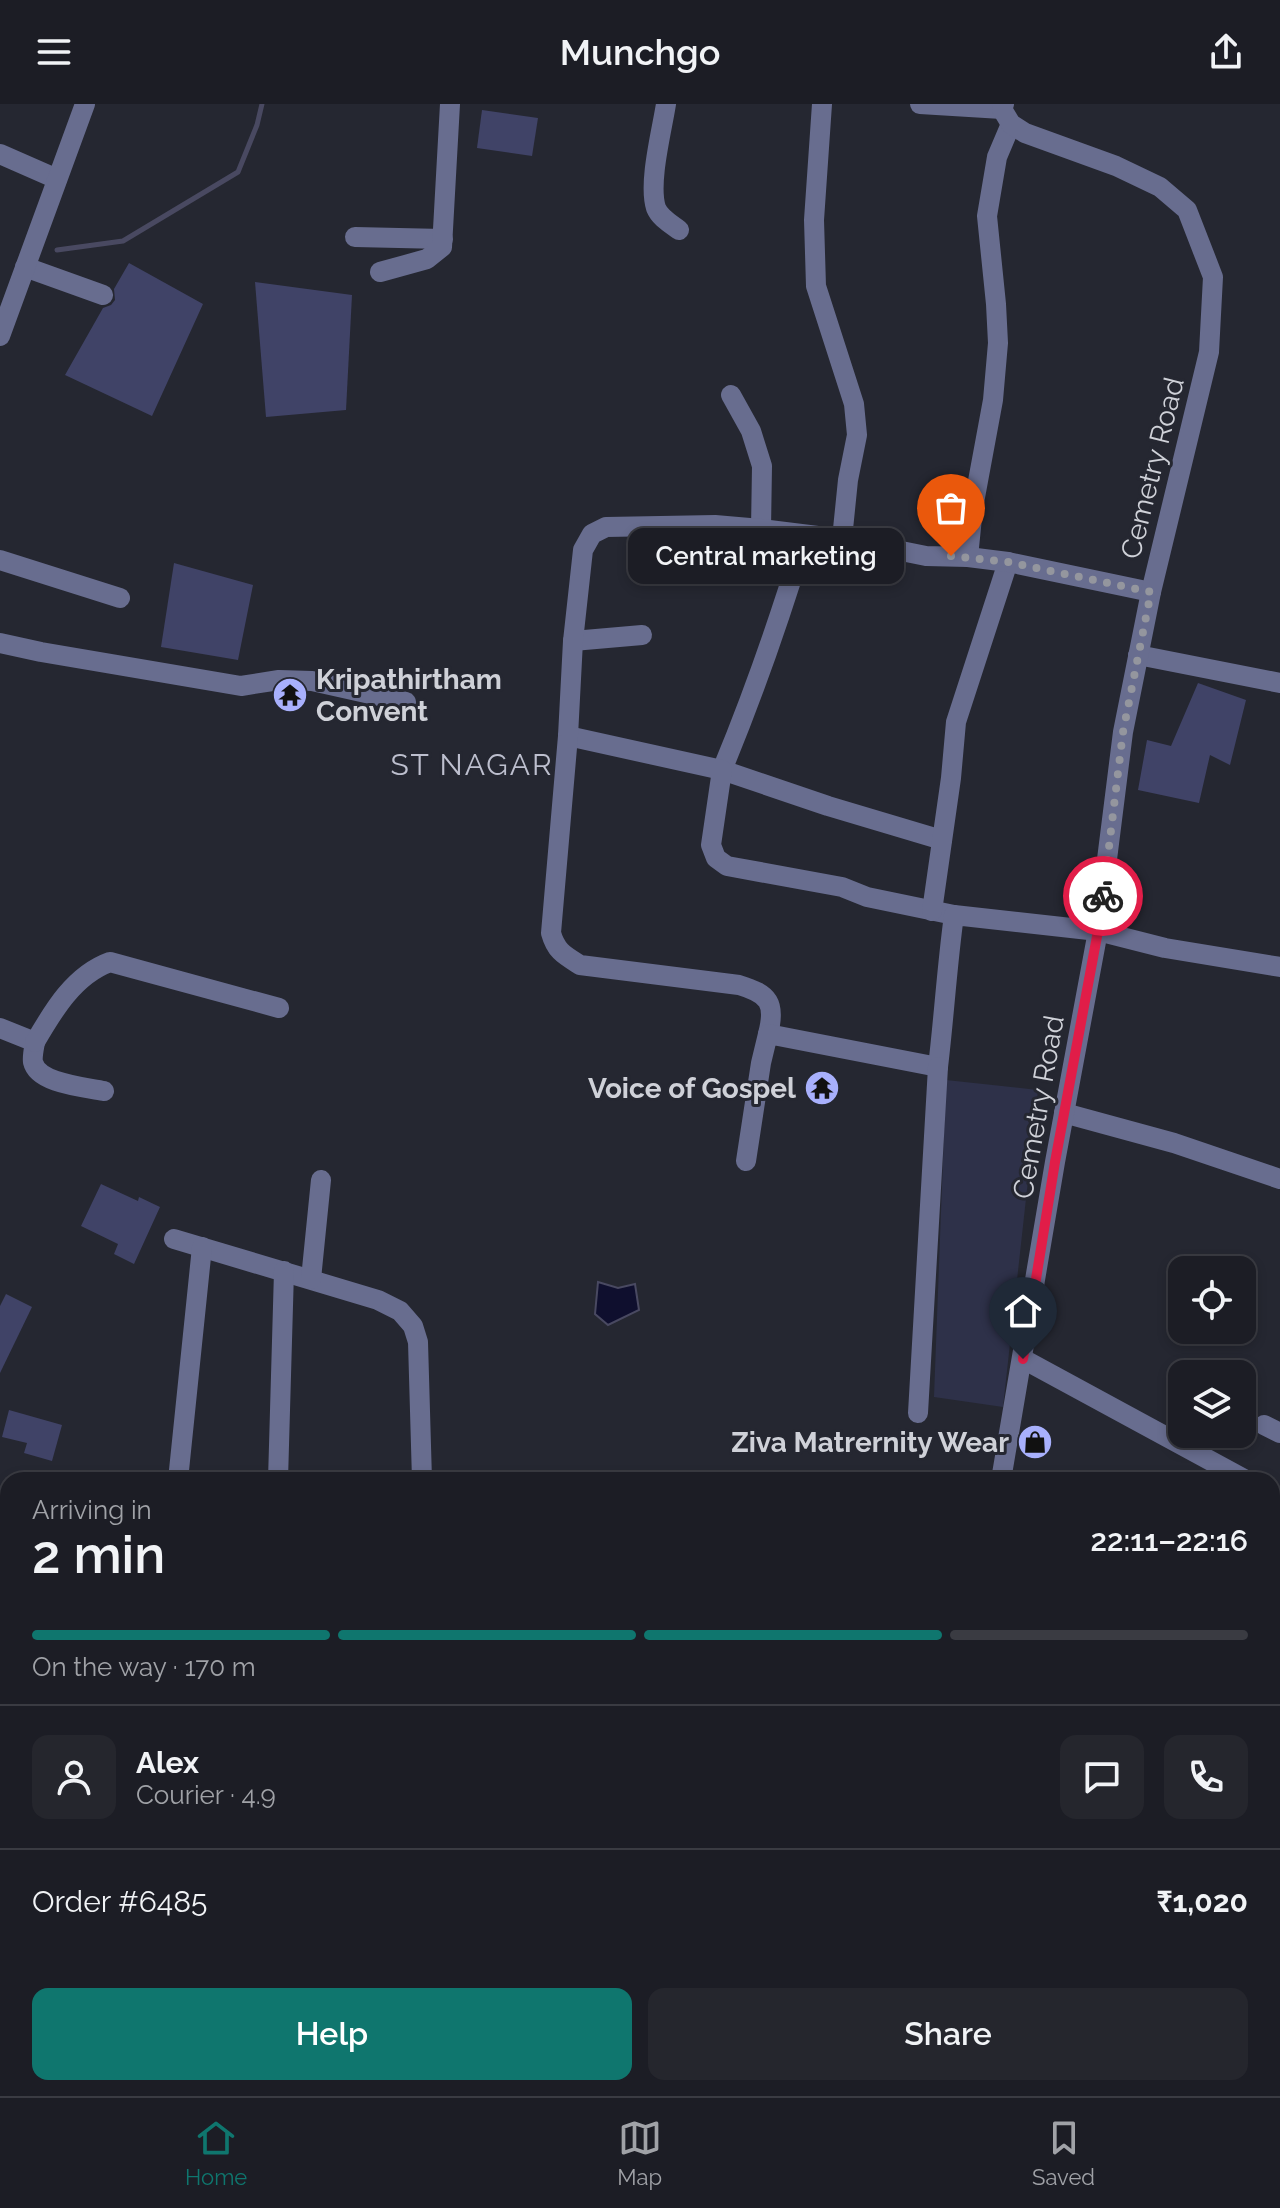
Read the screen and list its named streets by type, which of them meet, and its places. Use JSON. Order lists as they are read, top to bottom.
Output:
{
  "streets": {
    "street": ["Cemetry Road"]
  },
  "districts": ["ST NAGAR"],
  "places": {
    "other": ["Central marketing"],
    "temple": ["Kripathirtham Convent", "Voice of Gospel"],
    "shop": ["Ziva Matrernity Wear"]
  },
  "page": {
    "header": "Munchgo",
    "bubble": "Central marketing",
    "heading": ["2 min", "Arriving in", "22:11–22:16"],
    "panel": [
      "Alex",
      "Courier · 4.9",
      "Order #6485",
      "₹1,020"
    ],
    "bar": "On the way · 170 m",
    "buttons": ["Help", "Share"],
    "tabs": ["Home", "Map", "Saved"]
  }
}
